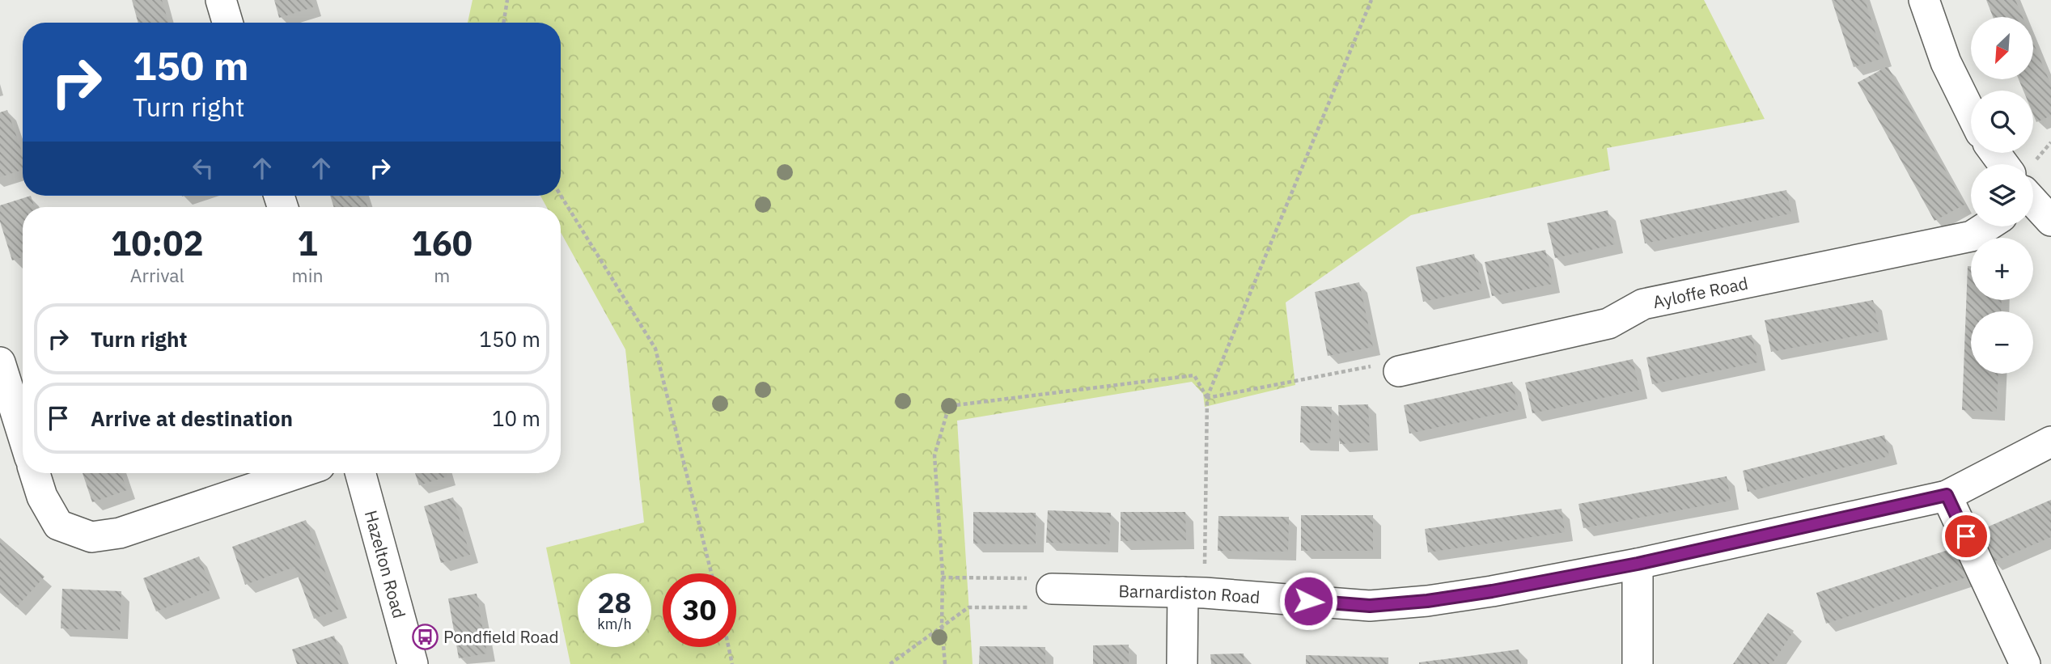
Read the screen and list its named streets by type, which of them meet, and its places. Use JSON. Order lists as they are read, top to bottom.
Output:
{
  "streets": {
    "street": ["Ayloffe Road", "Hazelton Road", "Barnardiston Road"]
  },
  "places": {
    "bus stop": ["Pondfield Road"]
  },
  "north": "bottom left",
  "page": {
    "map_buttons": ["+", "−"],
    "turn": ["150 m", "Turn right"],
    "eta": [
      "10:02",
      "Arrival",
      "1",
      "min",
      "160",
      "m"
    ],
    "list": [
      {
        "name": "Turn right",
        "value": "150 m"
      },
      {
        "name": "Arrive at destination",
        "value": "10 m"
      }
    ],
    "speed": "28 km/h",
    "limit": "30"
  }
}
